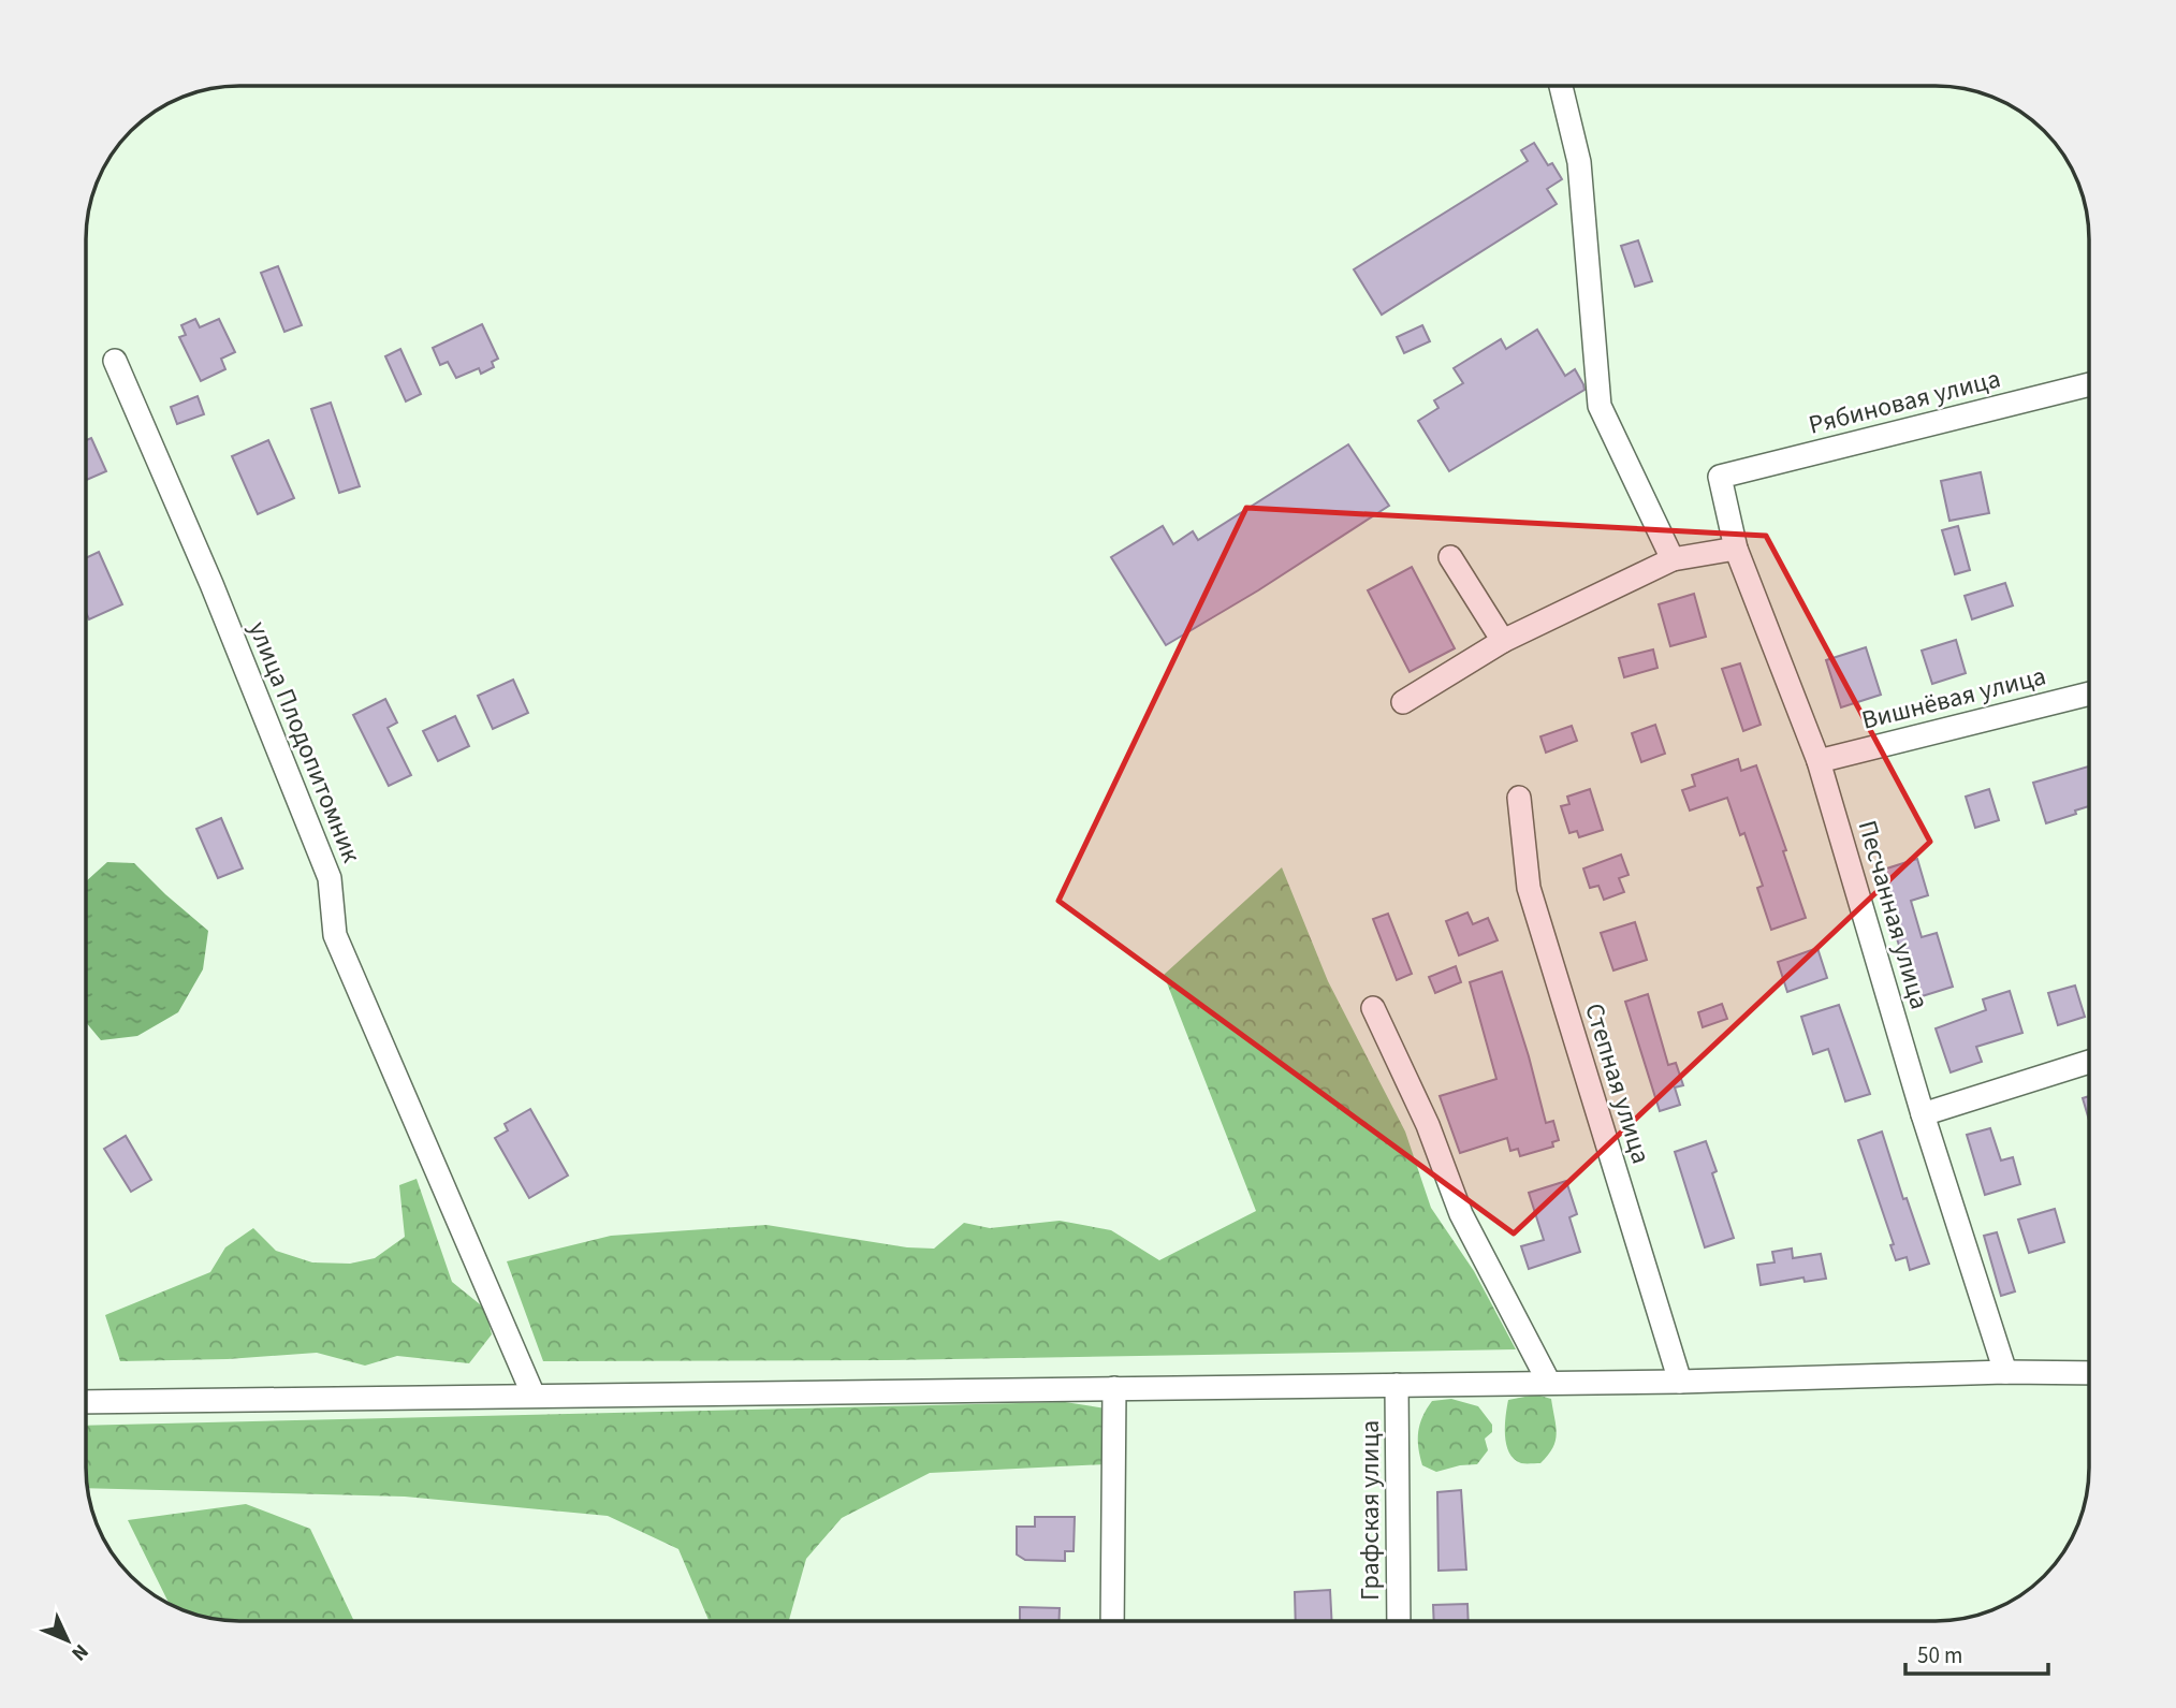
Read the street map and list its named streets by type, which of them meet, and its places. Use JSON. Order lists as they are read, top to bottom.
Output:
{
  "streets": {
    "street": [
      "Рябиновая улица",
      "Вишнёвая улица",
      "улица Плодопитомник",
      "Песчанная улица",
      "Степная улица",
      "Графская улица"
    ]
  },
  "crossings": [
    ["Рябиновая улица", "Песчанная улица"],
    ["Вишнёвая улица", "Песчанная улица"]
  ],
  "scale_bar": "50 m",
  "north": "bottom right"
}
